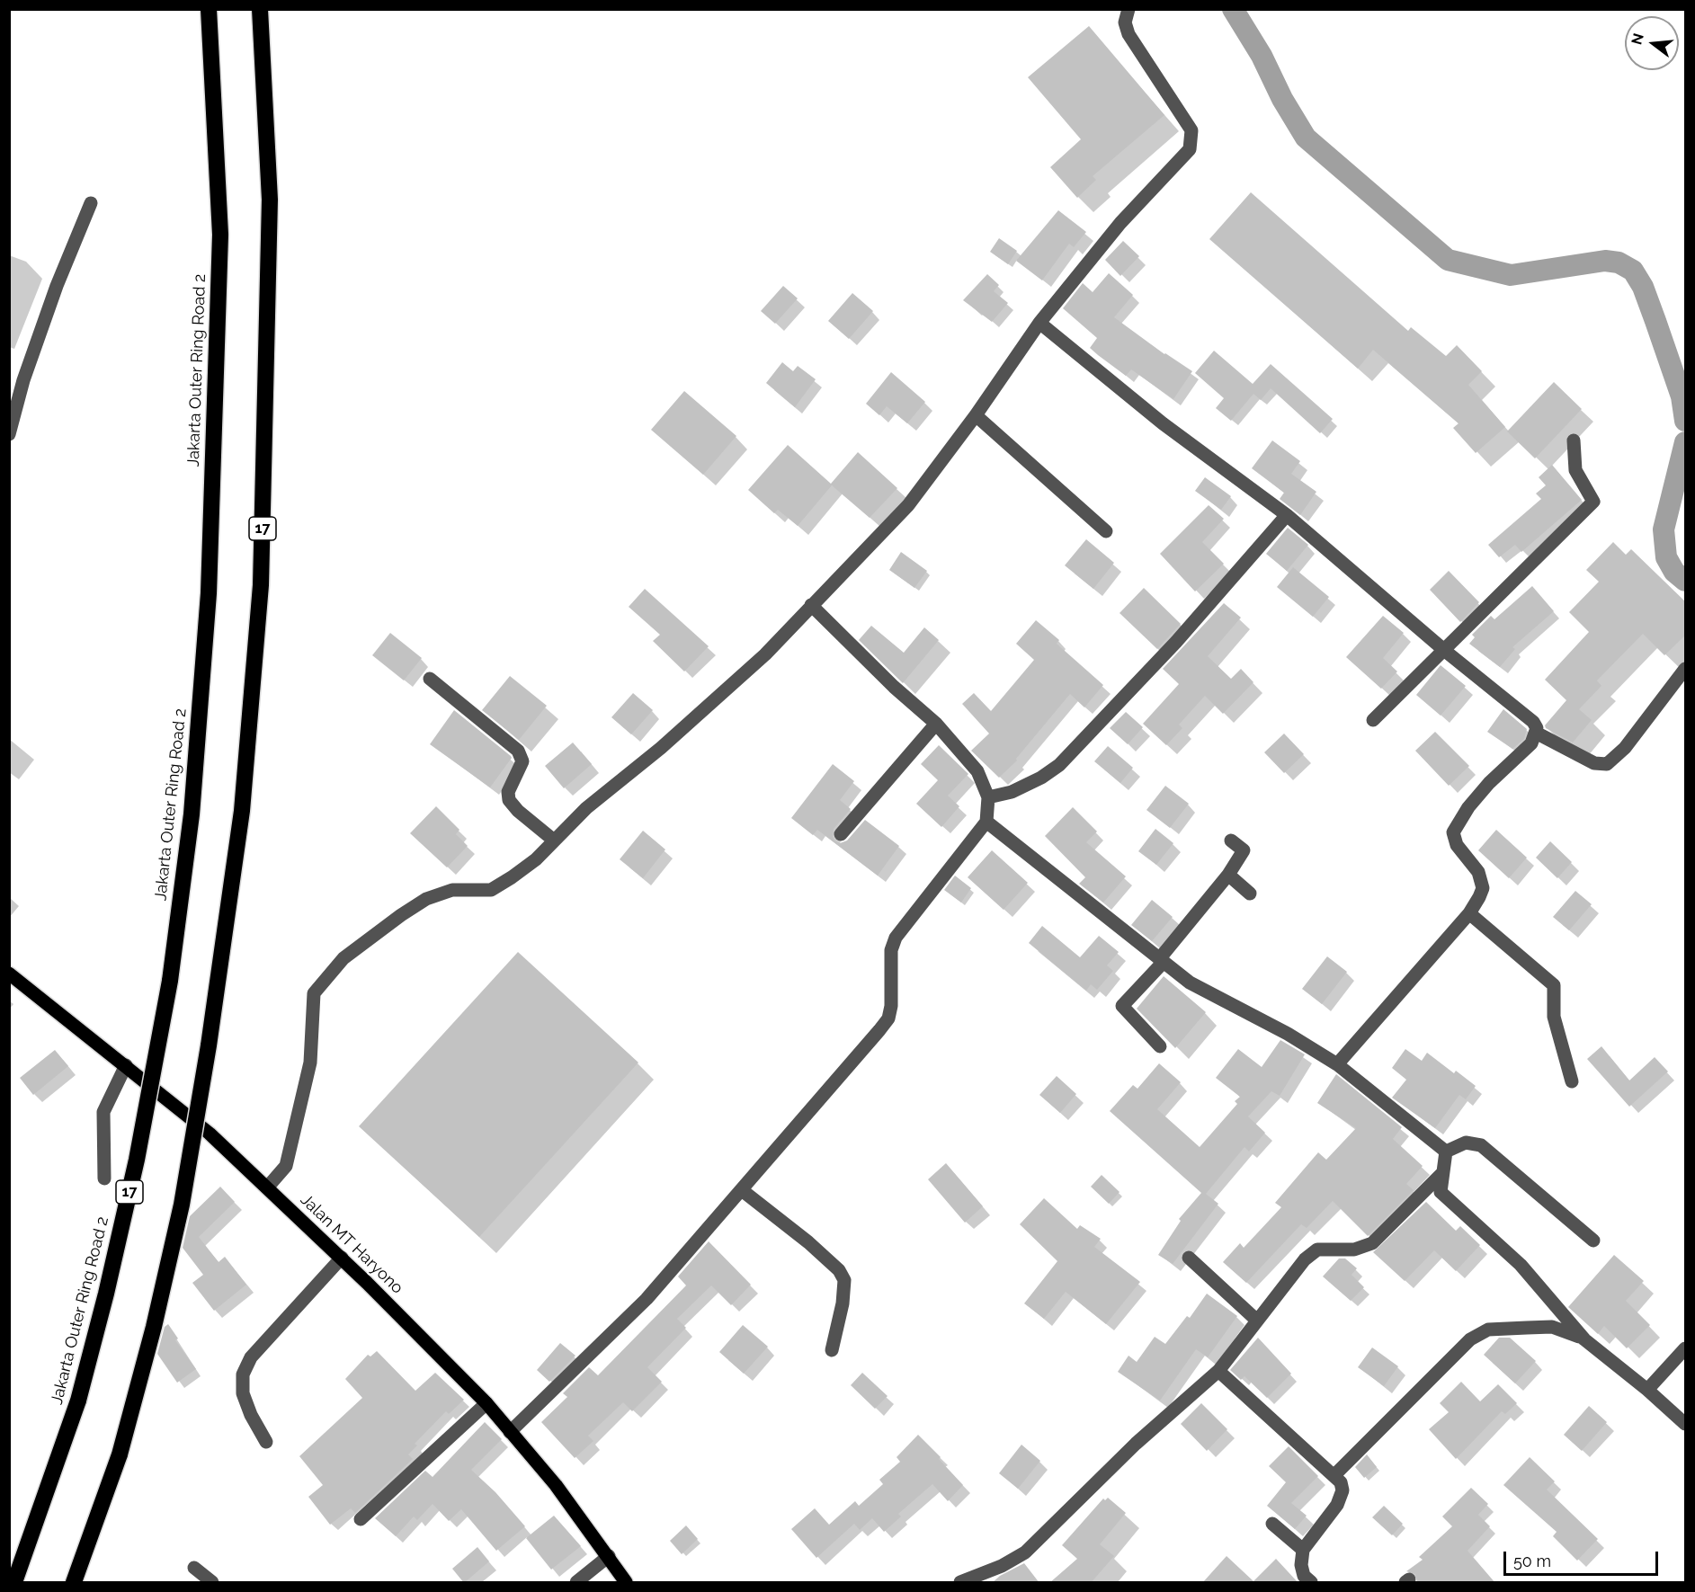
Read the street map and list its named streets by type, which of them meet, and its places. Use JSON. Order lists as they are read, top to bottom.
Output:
{
  "streets": {
    "highway": ["Jakarta Outer Ring Road 2", "17"],
    "main road": ["Jalan MT Haryono"]
  },
  "scale_bar": "50 m",
  "north": "left"
}
